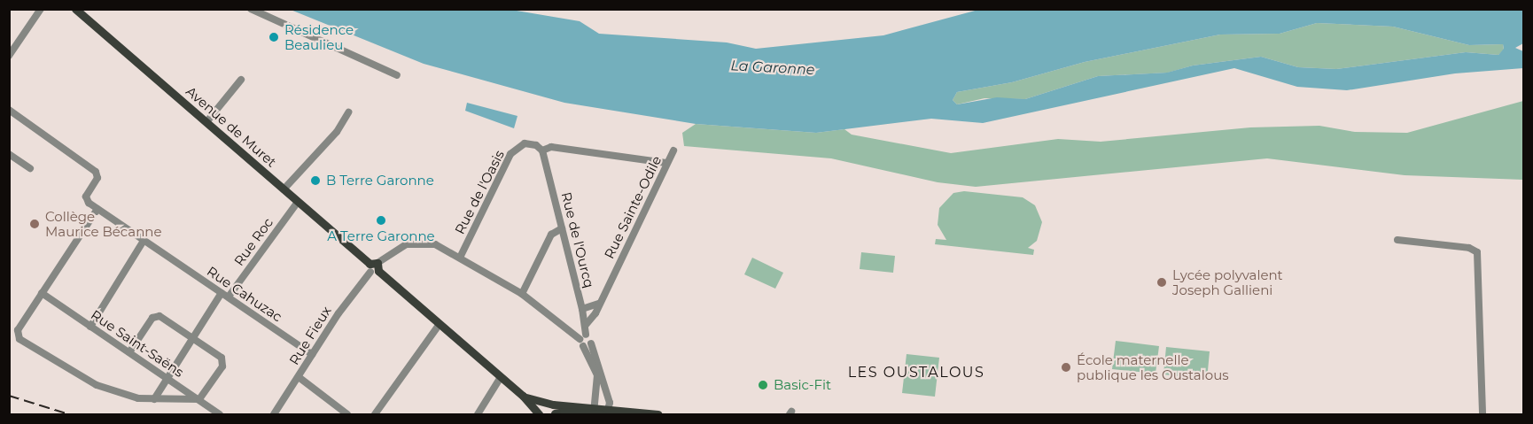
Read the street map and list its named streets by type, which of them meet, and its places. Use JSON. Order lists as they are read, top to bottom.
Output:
{
  "streets": {
    "main road": ["Avenue de Muret"],
    "street": [
      "Rue de l'Oasis",
      "Rue Sainte-Odile",
      "Rue de l'Ourcq",
      "Rue Roc",
      "Rue Cahuzac",
      "Rue Fieux",
      "Rue Saint-Saëns"
    ]
  },
  "crossings": [
    ["Avenue de Muret", "Rue Roc"],
    ["Avenue de Muret", "Rue Fieux"],
    ["Rue de l'Oasis", "Rue de l'Ourcq"],
    ["Rue Sainte-Odile", "Rue de l'Ourcq"],
    ["Rue Roc", "Rue Cahuzac"],
    ["Rue Roc", "Rue Saint-Saëns"],
    ["Rue Cahuzac", "Rue Fieux"]
  ],
  "districts": ["LES OUSTALOUS"],
  "water": ["La Garonne"],
  "places": [
    "Résidence Beaulieu",
    "B Terre Garonne",
    "A Terre Garonne",
    "Collège Maurice Bécanne",
    "Lycée polyvalent Joseph Gallieni",
    "École maternelle publique les Oustalous",
    "Basic-Fit"
  ]
}
